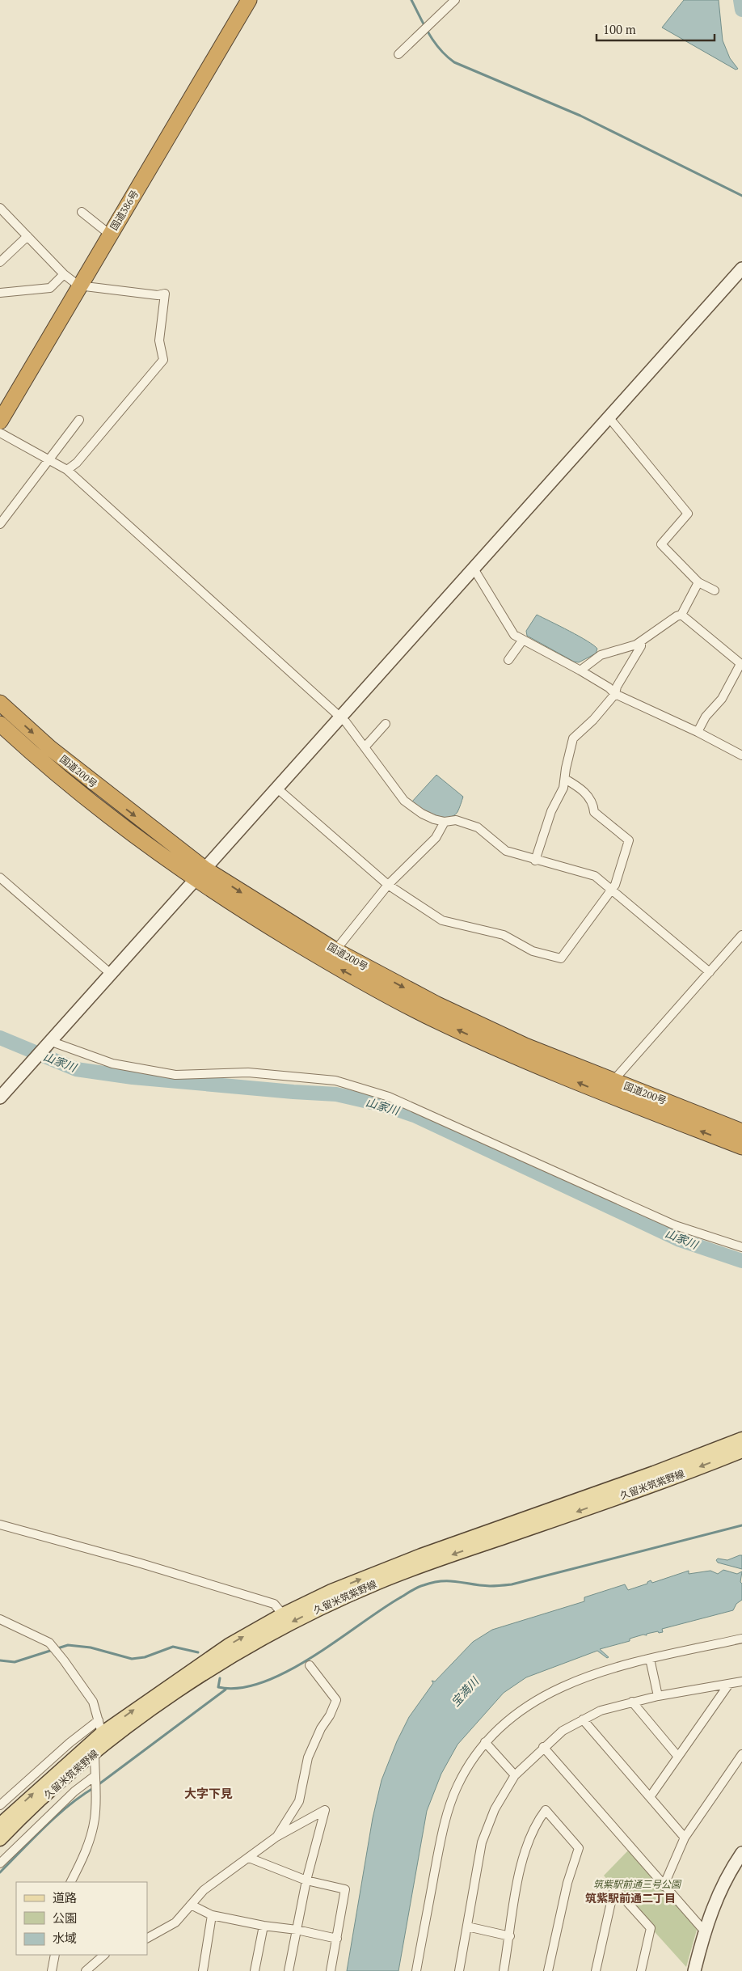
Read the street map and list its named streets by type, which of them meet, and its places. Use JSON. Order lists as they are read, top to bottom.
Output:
{
  "streets": {
    "highway": ["国道386号", "国道200号"],
    "main road": ["久留米筑紫野線"]
  },
  "districts": ["大字下見", "筑紫駅前通二丁目"],
  "water": ["山家川", "宝満川"],
  "parks": ["筑紫駅前通三号公園"],
  "legend": ["道路", "公園", "水域"],
  "scale_bar": "100 m"
}
